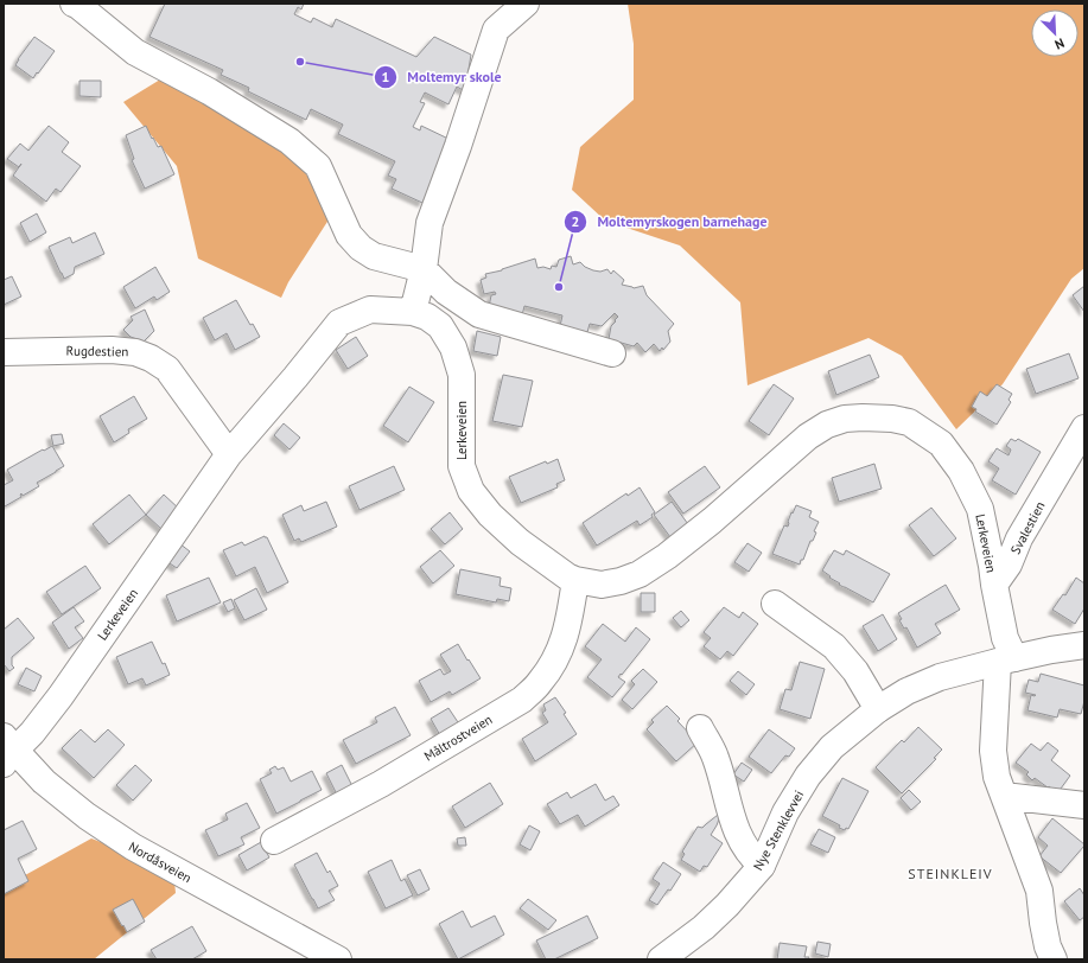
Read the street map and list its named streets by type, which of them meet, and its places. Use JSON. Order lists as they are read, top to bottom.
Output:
{
  "streets": {
    "street": [
      "Rugdestien",
      "Lerkeveien",
      "Svalestien",
      "Måltrostveien",
      "Nye Stenklevvei",
      "Nordåsveien"
    ]
  },
  "crossings": [
    ["Rugdestien", "Lerkeveien"],
    ["Lerkeveien", "Svalestien"],
    ["Lerkeveien", "Måltrostveien"],
    ["Lerkeveien", "Nordåsveien"]
  ],
  "districts": ["STEINKLEIV"],
  "places": ["Moltemyr skole", "Moltemyrskogen barnehage"],
  "north": "bottom right"
}
